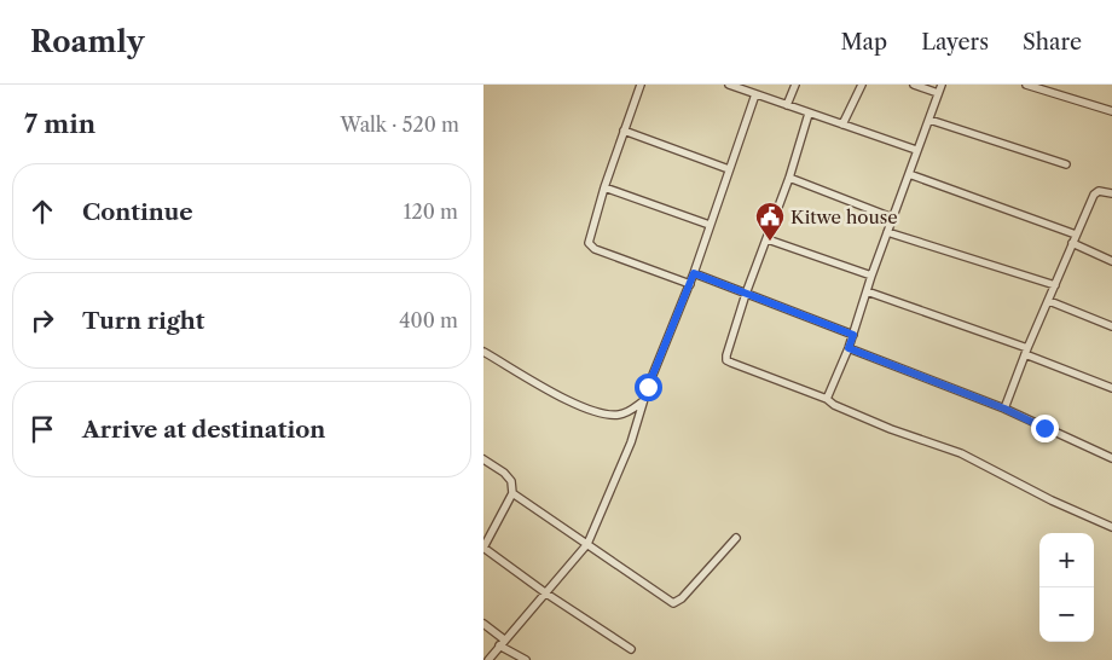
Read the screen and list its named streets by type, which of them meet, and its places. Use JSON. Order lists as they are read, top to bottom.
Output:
{
  "places": {
    "public building": ["Kitwe house"]
  },
  "page": {
    "header": "Roamly",
    "nav": ["Map", "Layers", "Share"],
    "heading": ["7 min", "Walk · 520 m"],
    "list": [
      ["Continue", "120 m"],
      ["Turn right", "400 m"],
      "Arrive at destination"
    ],
    "map_buttons": ["+", "−"]
  }
}
